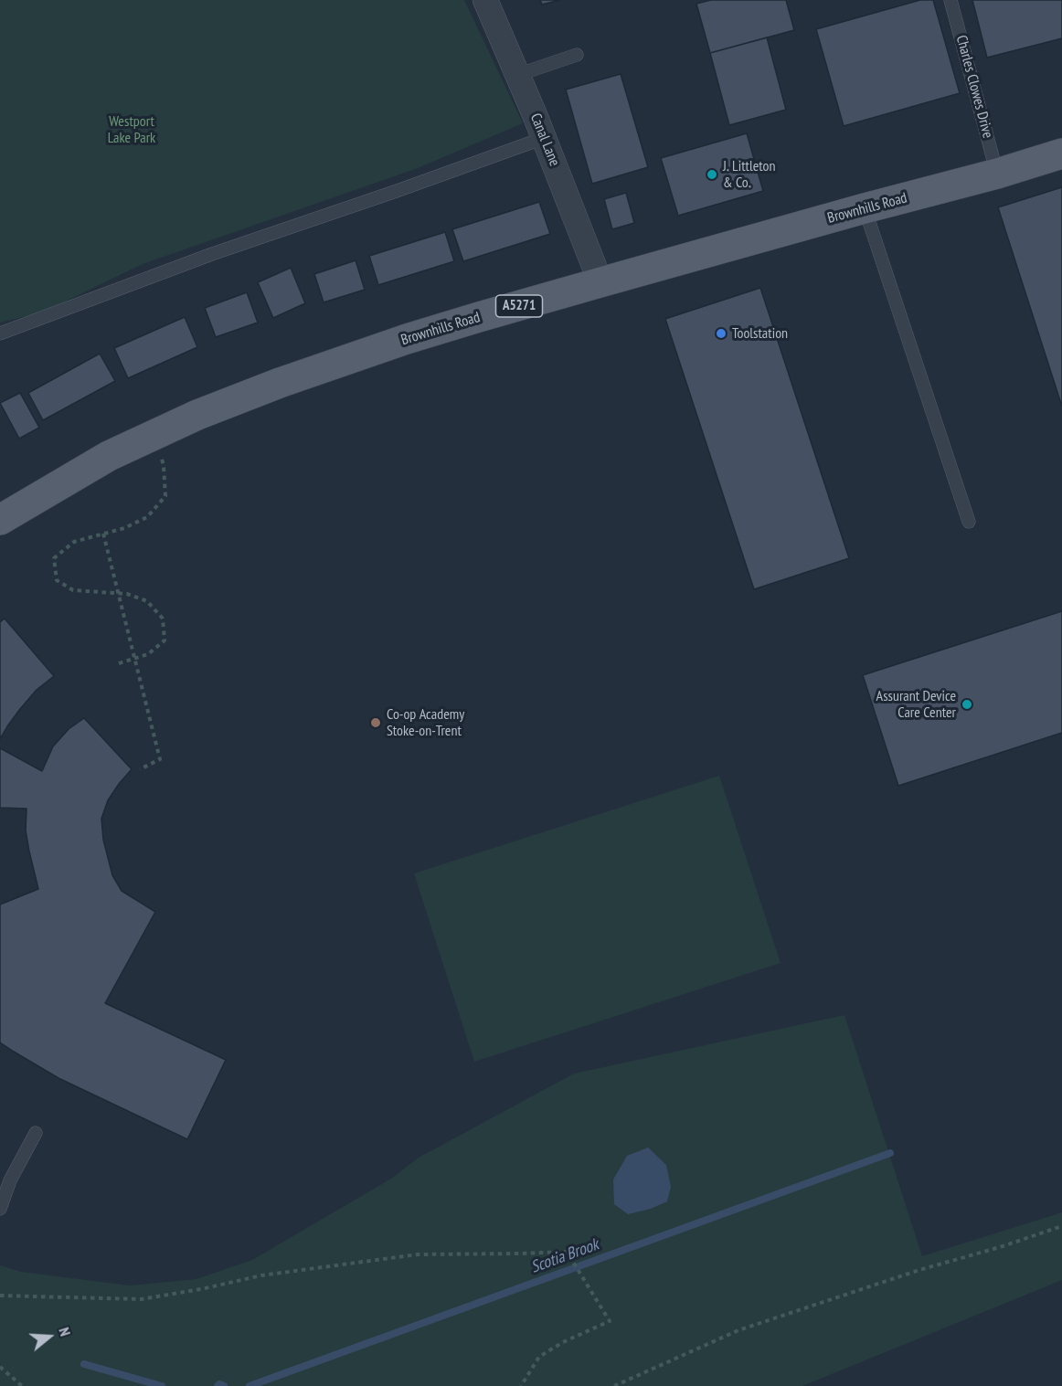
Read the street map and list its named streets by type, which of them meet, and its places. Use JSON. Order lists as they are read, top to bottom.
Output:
{
  "streets": {
    "main road": ["Brownhills Road", "A5271"],
    "street": ["Canal Lane"],
    "lane": ["Charles Clowes Drive"]
  },
  "crossings": [
    ["Charles Clowes Drive", "Brownhills Road"],
    ["Canal Lane", "Brownhills Road"]
  ],
  "water": ["Scotia Brook"],
  "parks": ["Westport Lake Park"],
  "places": [
    "J. Littleton & Co.",
    "Toolstation",
    "Assurant Device Care Center",
    "Co-op Academy Stoke-on-Trent"
  ],
  "north": "right"
}
